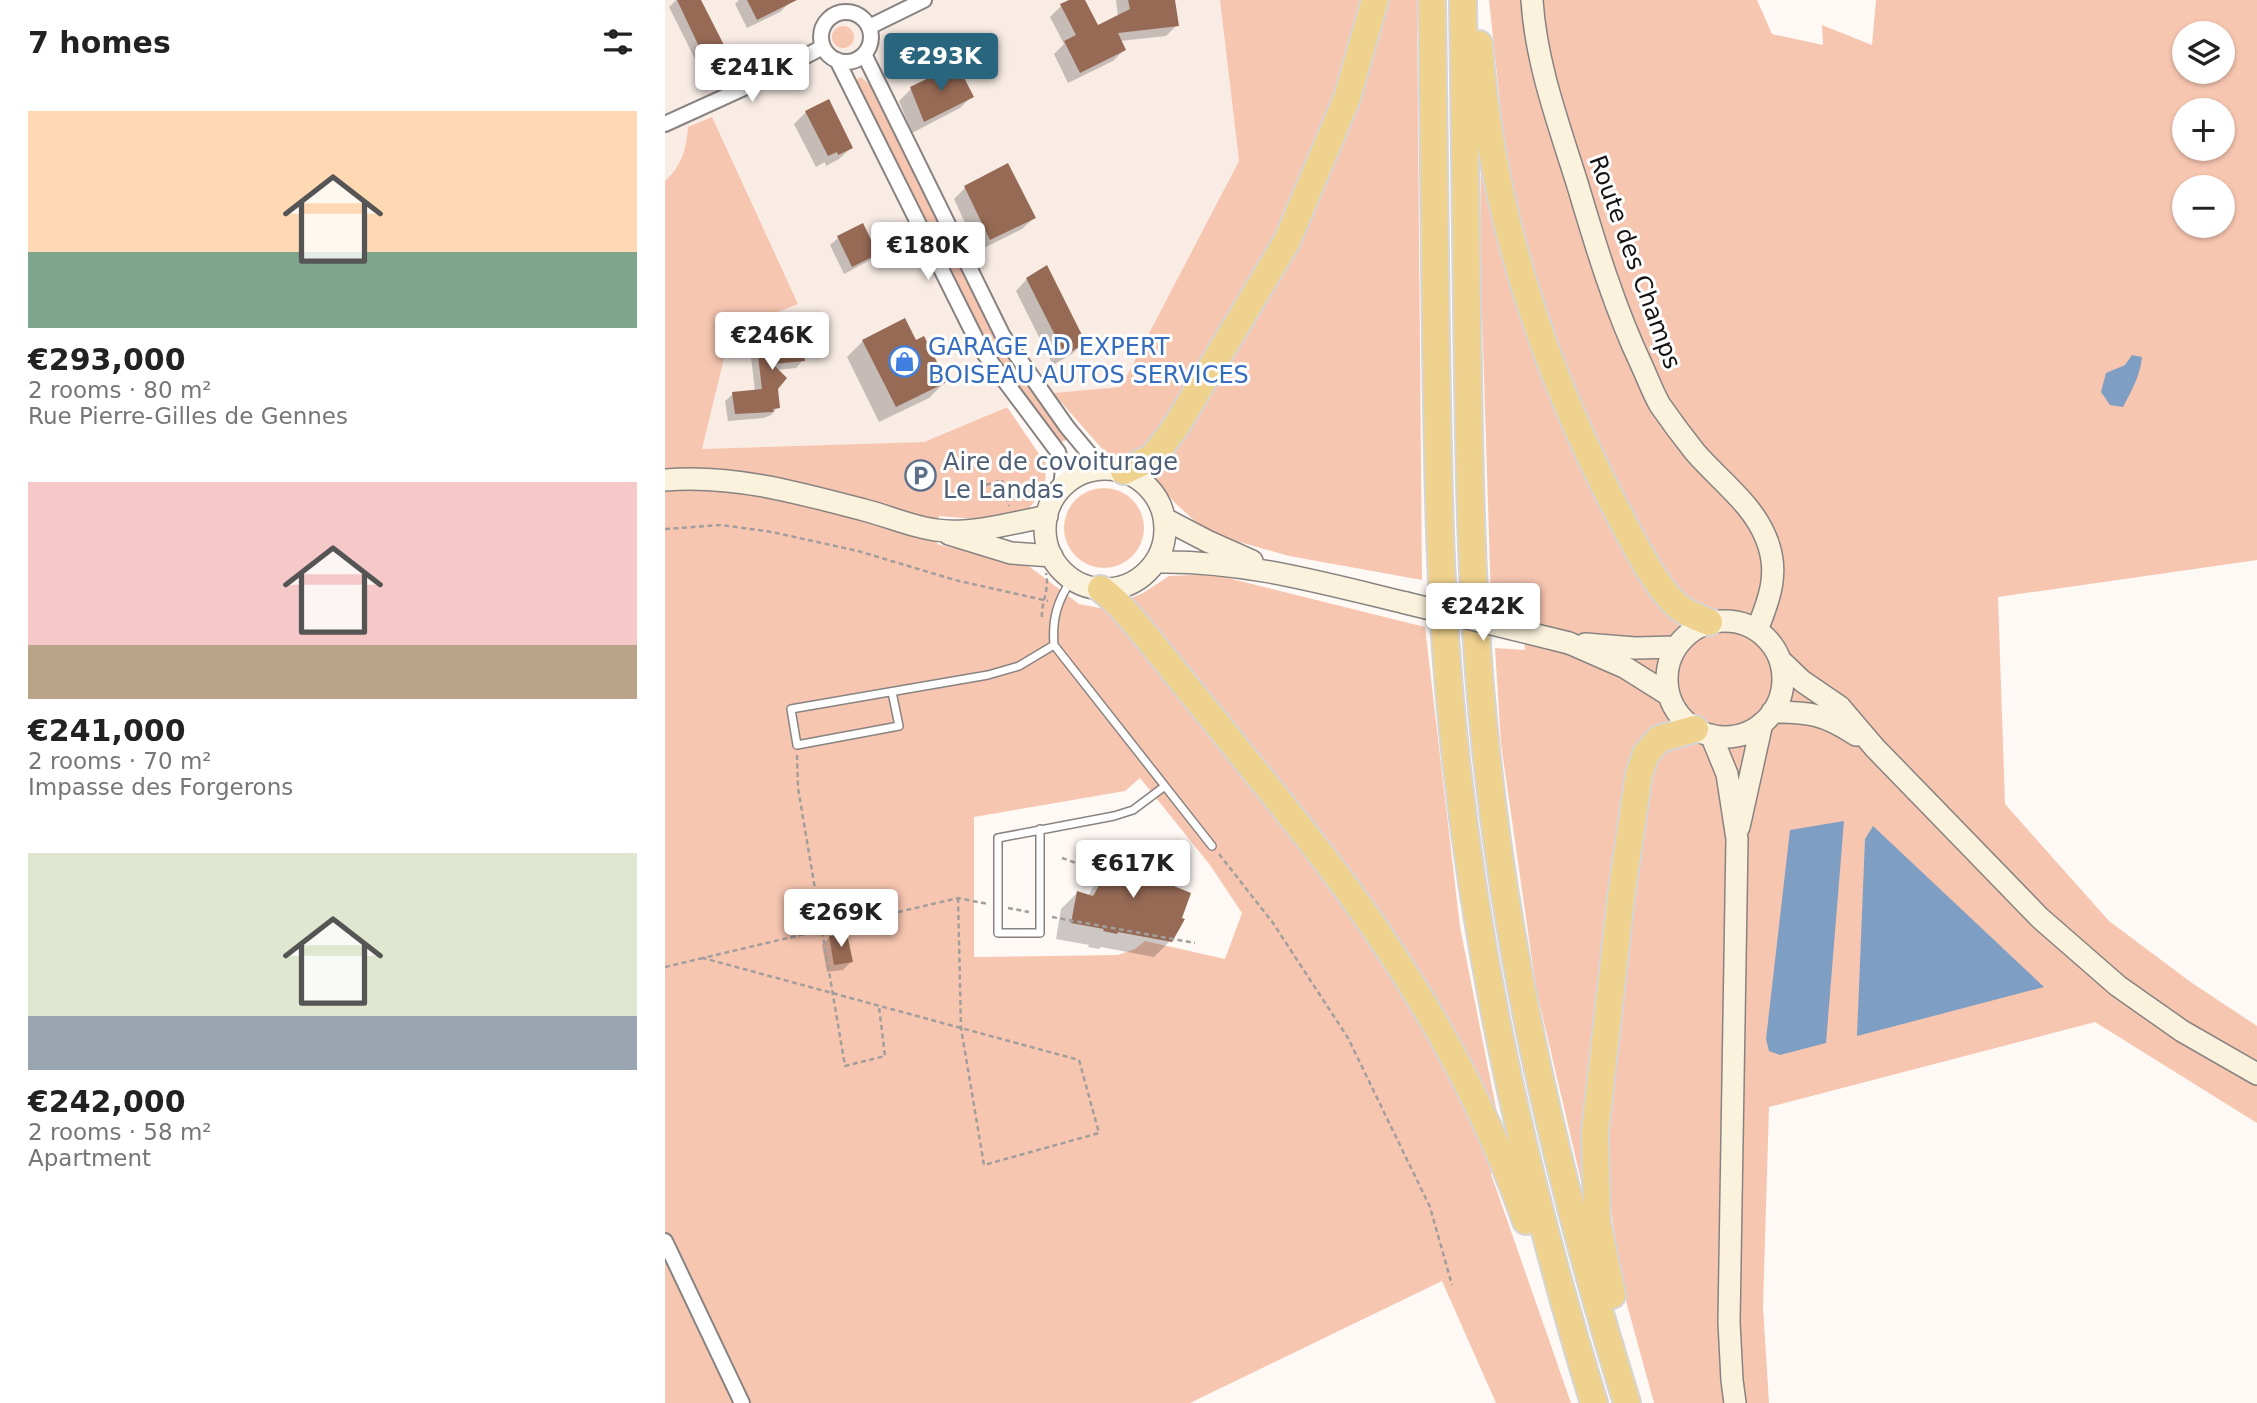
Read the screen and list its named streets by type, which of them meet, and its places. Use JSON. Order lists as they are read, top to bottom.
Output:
{
  "streets": {
    "street": ["Route des Champs"]
  },
  "places": {
    "shop": ["GARAGE AD EXPERT BOISEAU AUTOS SERVICES"],
    "parking": ["Aire de covoiturage Le Landas"]
  },
  "page": {
    "heading": "7 homes",
    "map_buttons": ["+", "−"],
    "price": [
      "€293K",
      "€241K",
      "€180K",
      "€246K",
      "€242K",
      "€617K",
      "€269K"
    ],
    "list": [
      {
        "name": "€293,000",
        "note": "2 rooms · 80 m² · Rue Pierre-Gilles de Gennes"
      },
      {
        "name": "€241,000",
        "note": "2 rooms · 70 m² · Impasse des Forgerons"
      },
      {
        "name": "€242,000",
        "note": "2 rooms · 58 m² · Apartment"
      }
    ]
  }
}
